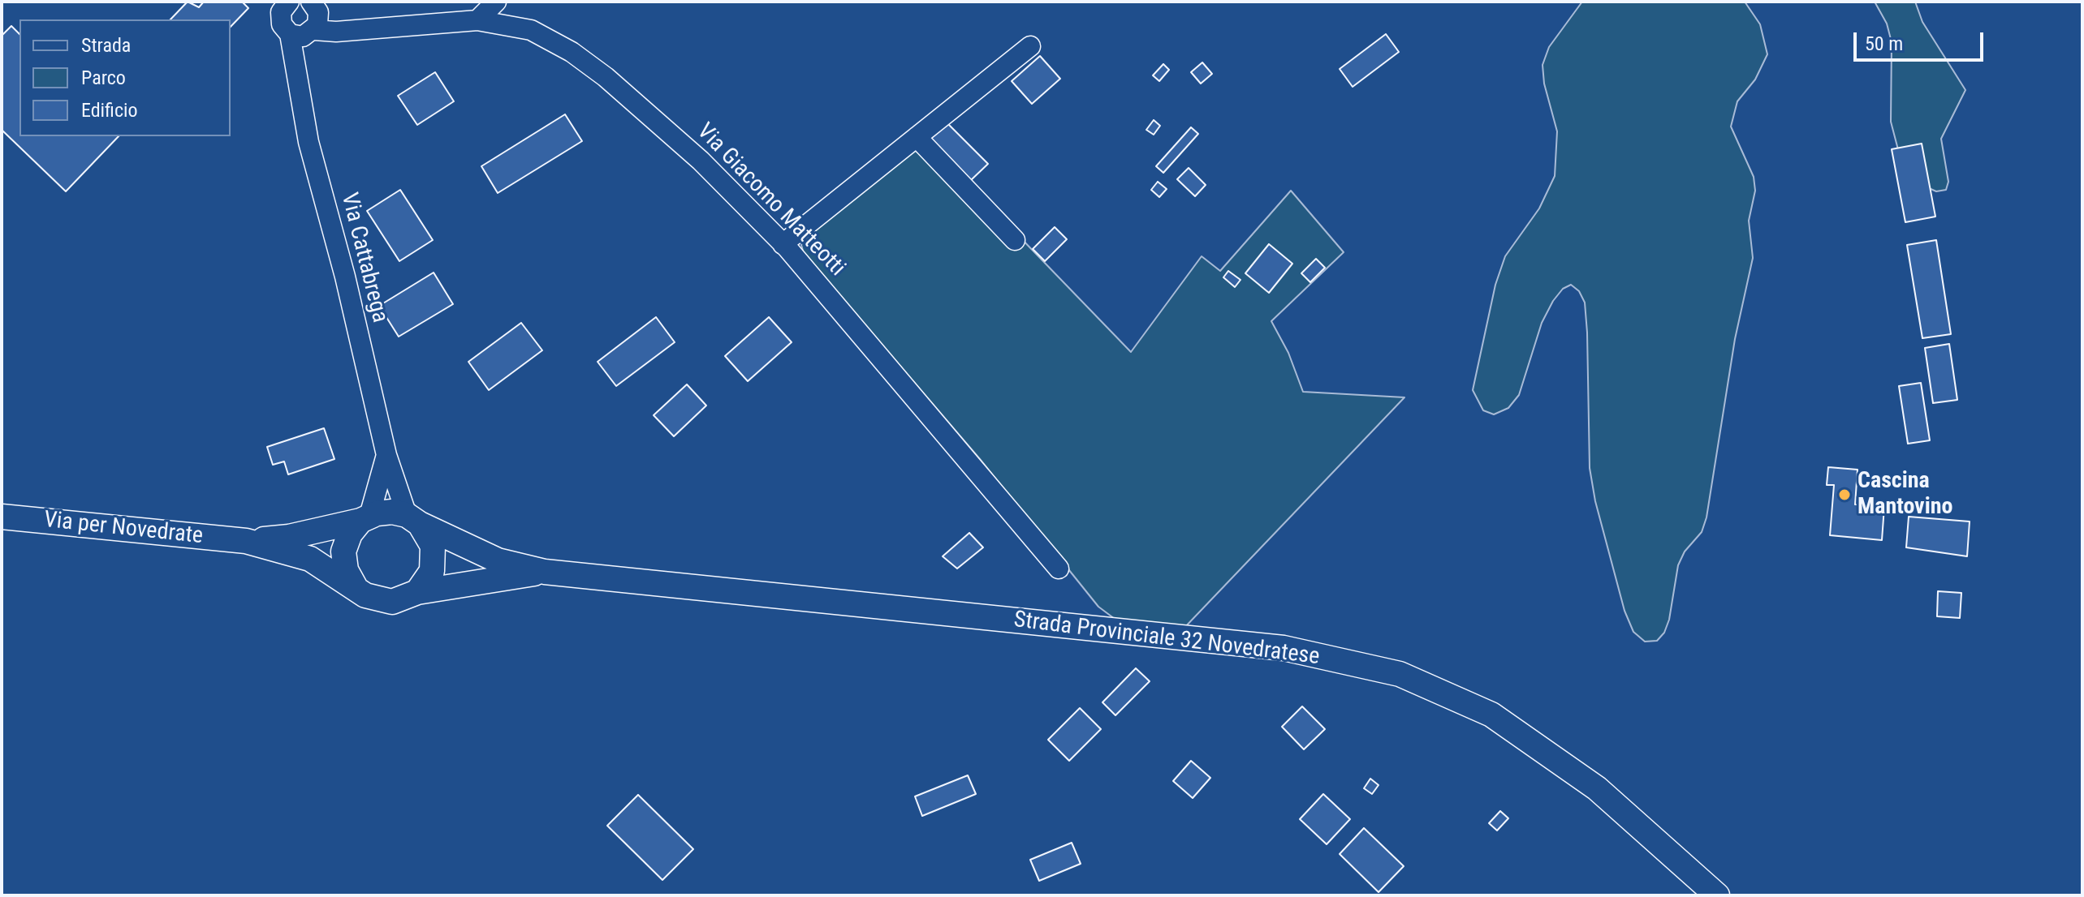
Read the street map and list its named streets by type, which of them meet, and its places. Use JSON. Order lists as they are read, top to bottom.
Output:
{
  "streets": {
    "main road": ["Via per Novedrate", "Strada Provinciale 32 Novedratese"],
    "street": ["Via Giacomo Matteotti", "Via Cattabrega"]
  },
  "crossings": [
    ["Via Giacomo Matteotti", "Via Cattabrega"],
    ["Via Cattabrega", "Via per Novedrate"],
    ["Via Cattabrega", "Strada Provinciale 32 Novedratese"],
    ["Via per Novedrate", "Strada Provinciale 32 Novedratese"]
  ],
  "places": ["Cascina Mantovino"],
  "legend": ["Strada", "Parco", "Edificio"],
  "scale_bar": "50 m"
}
